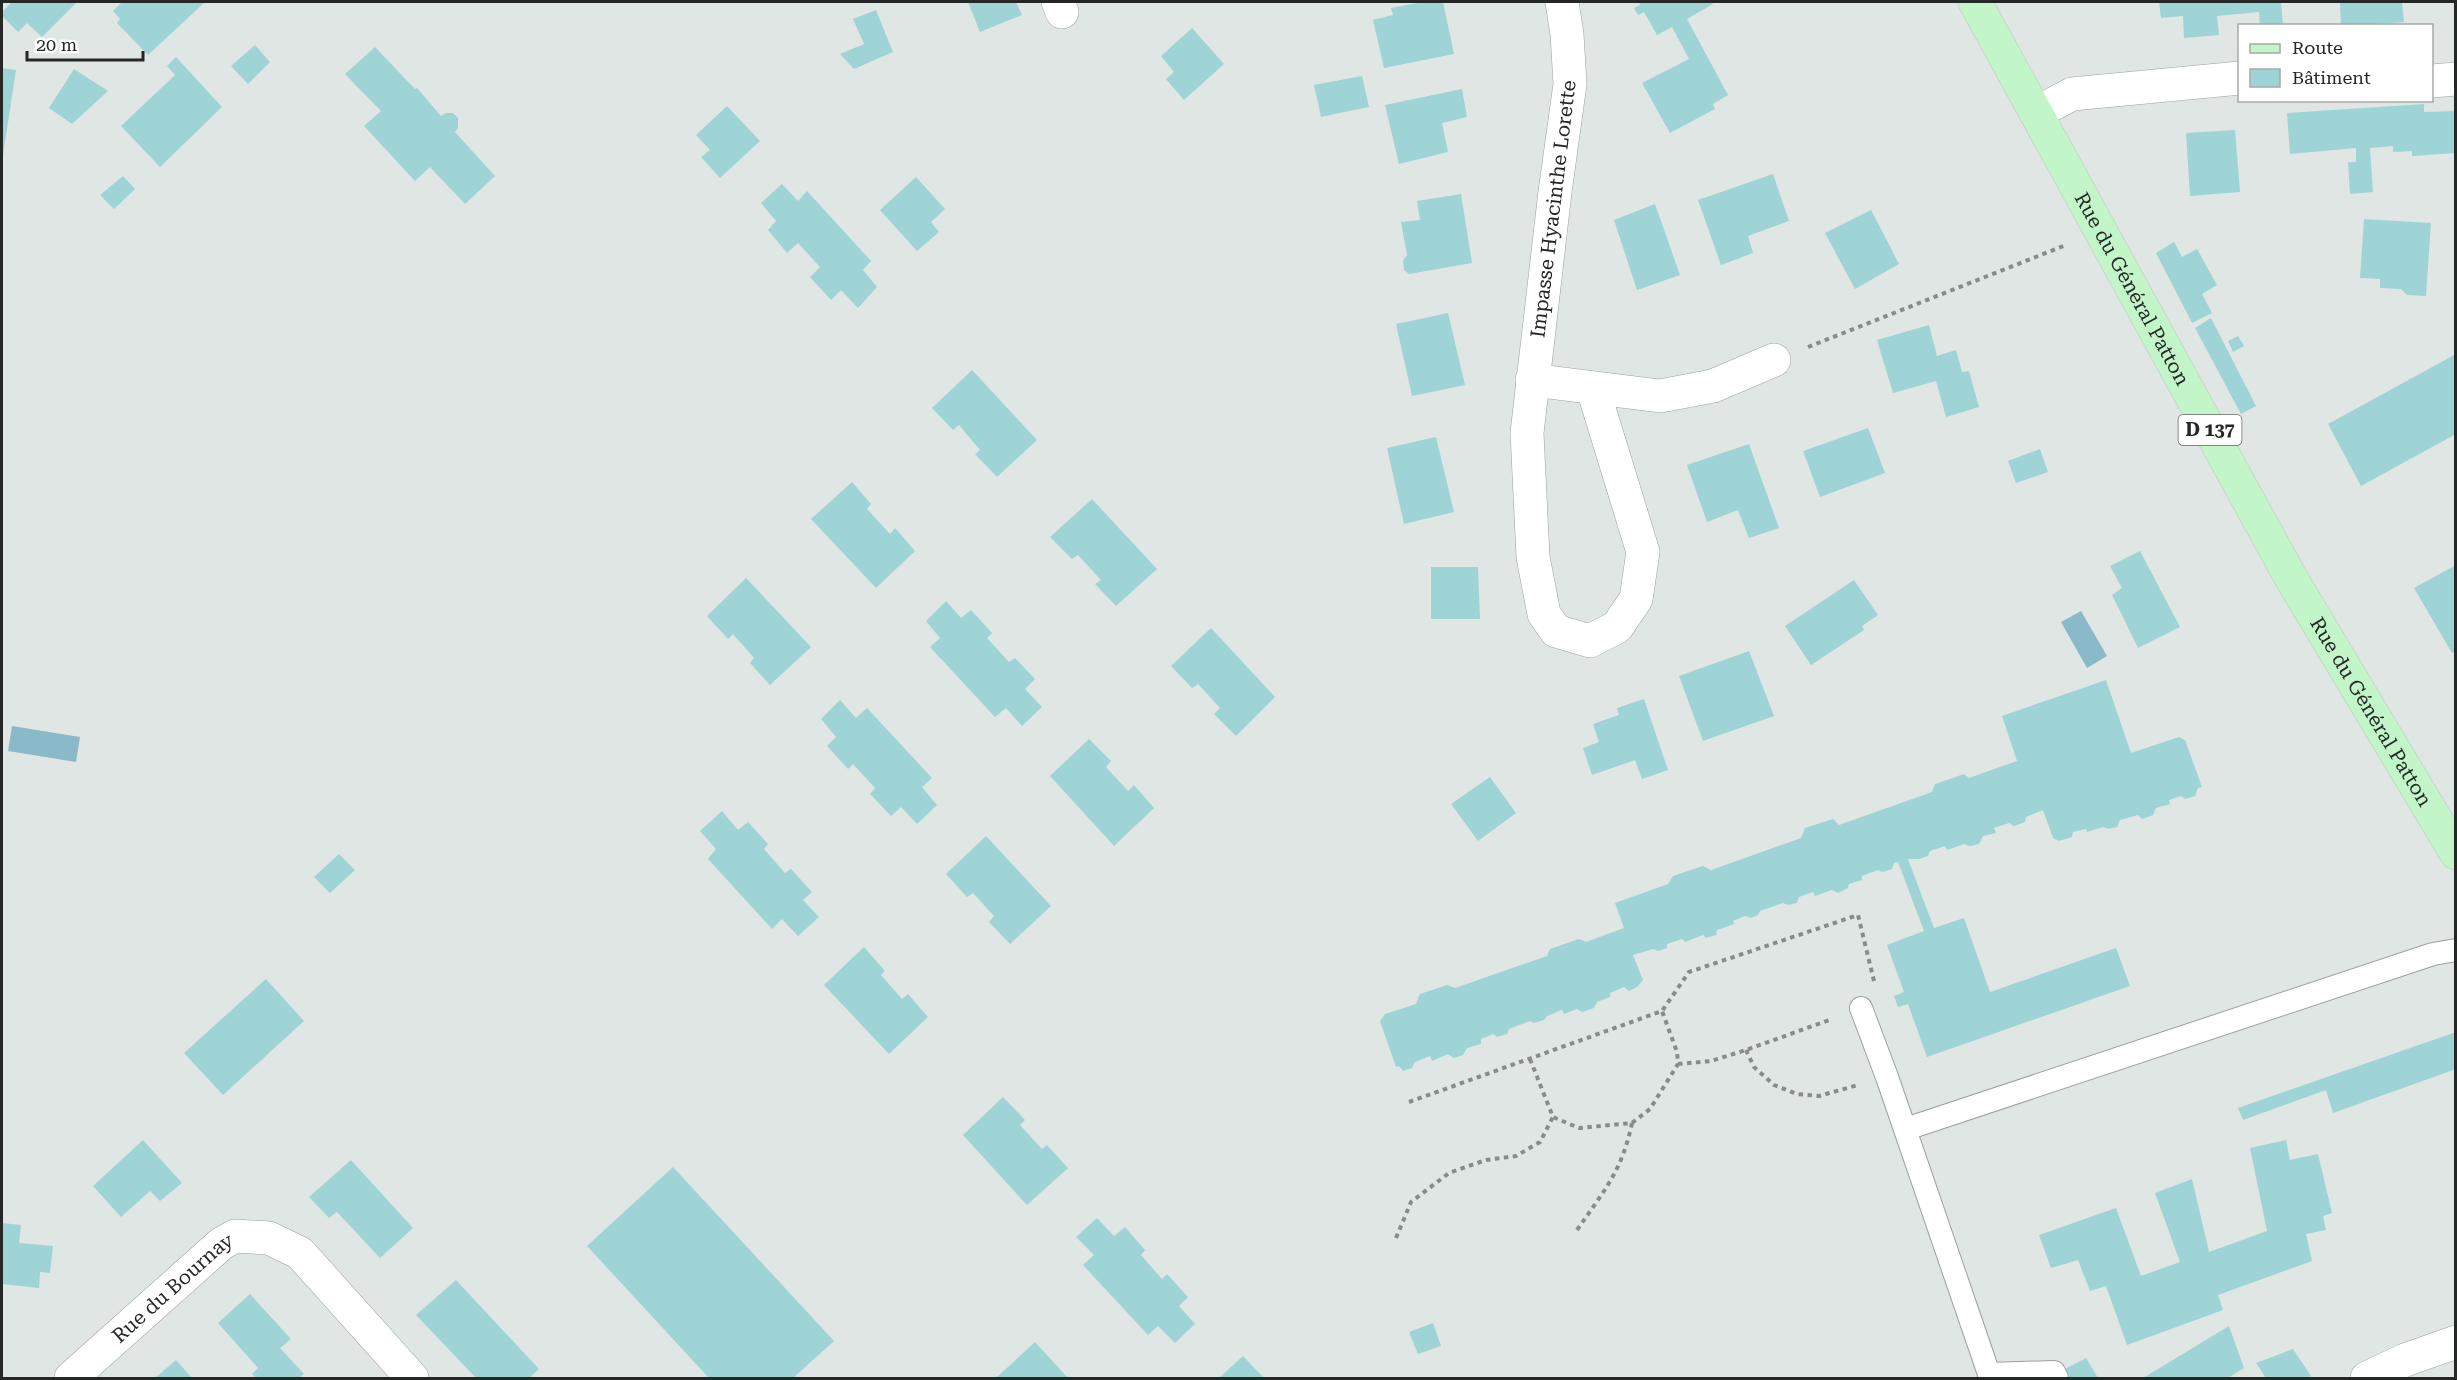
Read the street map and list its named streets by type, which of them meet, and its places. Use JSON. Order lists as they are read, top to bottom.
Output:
{
  "streets": {
    "main road": ["Rue du Général Patton", "D 137"],
    "street": ["Impasse Hyacinthe Lorette", "Rue du Bournay"]
  },
  "legend": ["Route", "Bâtiment"],
  "scale_bar": "20 m"
}
